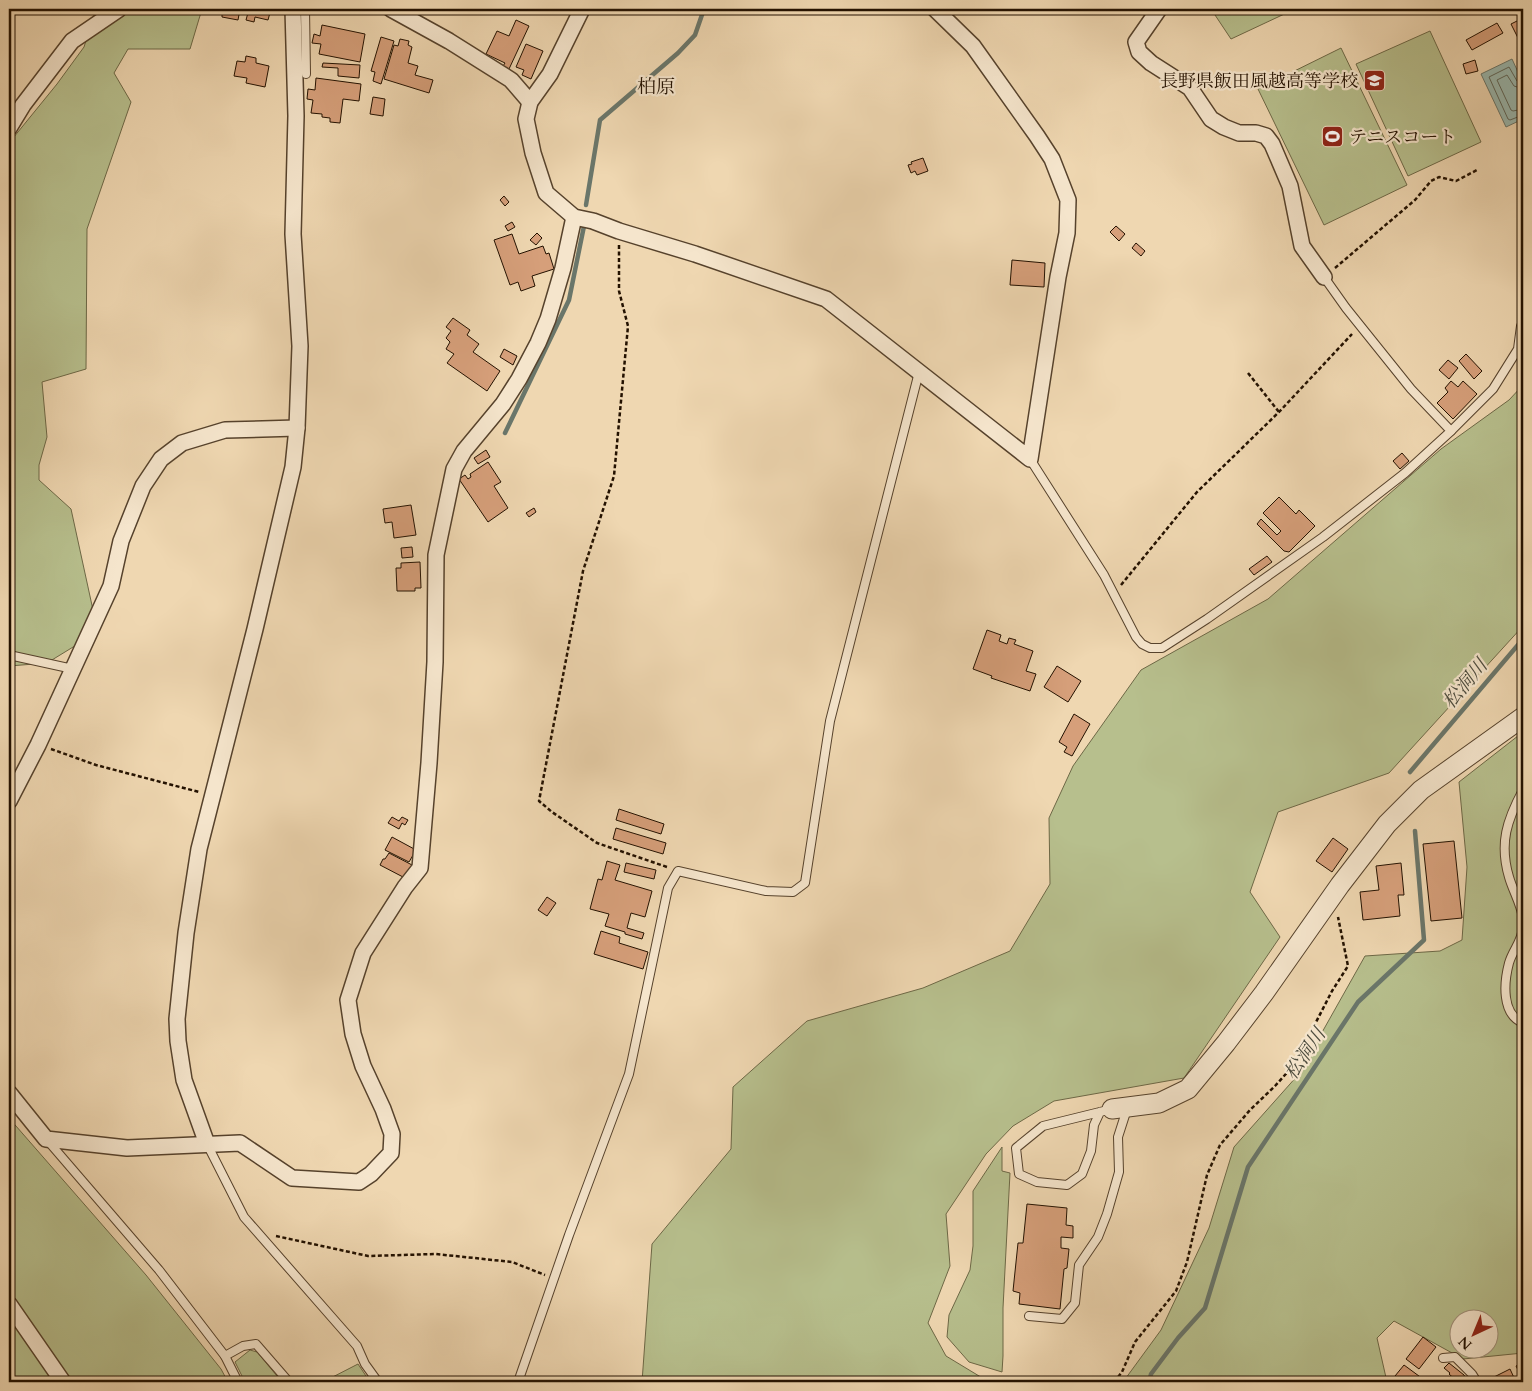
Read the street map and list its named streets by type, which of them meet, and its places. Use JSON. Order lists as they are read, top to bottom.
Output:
{
  "districts": ["柏原"],
  "water": ["松洞川"],
  "places": {
    "school or university": ["長野県飯田風越高等学校"],
    "sports": ["テニスコート"]
  },
  "north": "bottom left"
}
